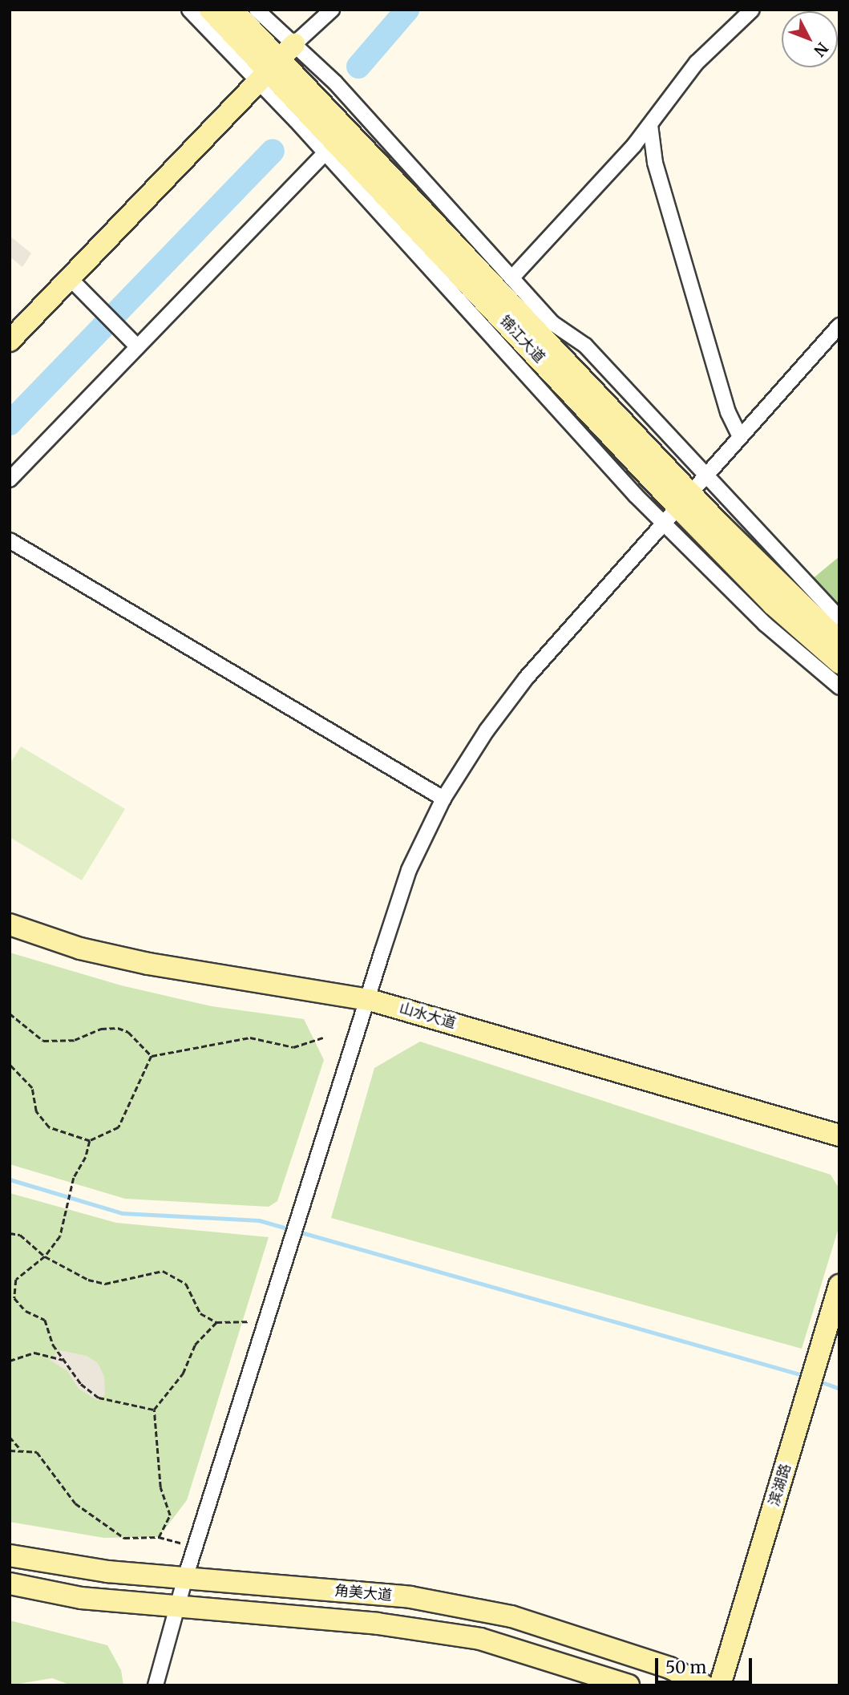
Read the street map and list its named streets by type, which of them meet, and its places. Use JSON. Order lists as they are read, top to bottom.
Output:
{
  "streets": {
    "street": [
      "锦江大道",
      "山水大道",
      "滨湖路",
      "角美大道"
    ]
  },
  "scale_bar": "50 m",
  "north": "bottom right"
}
